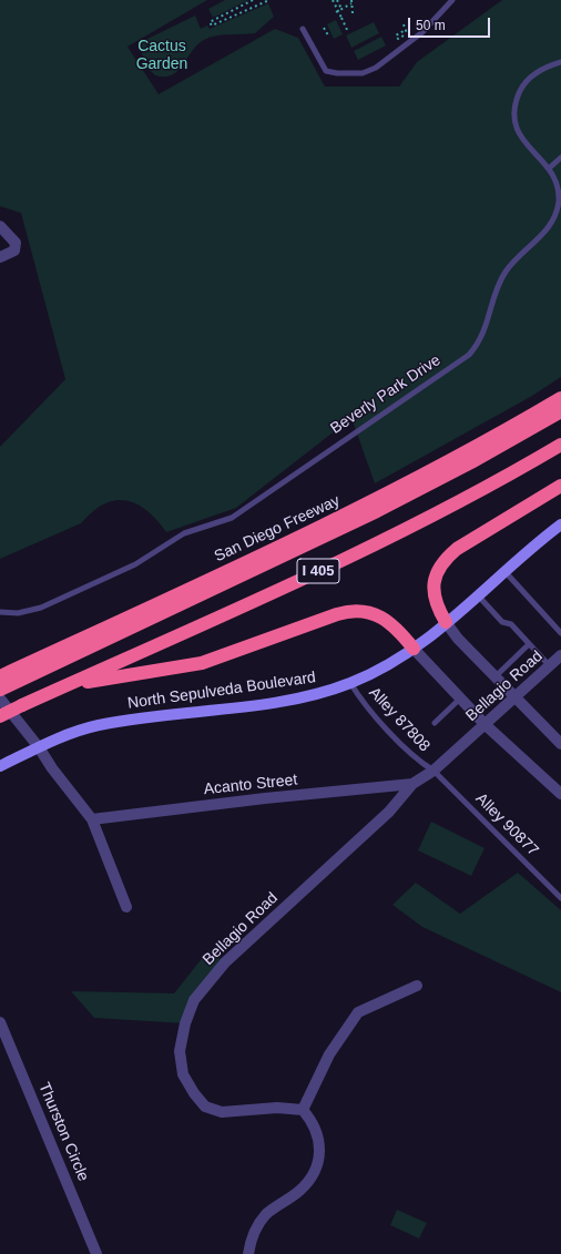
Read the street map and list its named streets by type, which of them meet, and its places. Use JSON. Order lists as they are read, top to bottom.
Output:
{
  "streets": {
    "highway": ["San Diego Freeway", "I 405"],
    "main road": ["North Sepulveda Boulevard"],
    "street": ["Bellagio Road", "Acanto Street", "Thurston Circle"],
    "lane": ["Beverly Park Drive", "Alley 87808", "Alley 90877"]
  },
  "crossings": [
    ["Bellagio Road", "Alley 87808"],
    ["Bellagio Road", "Acanto Street"],
    ["Bellagio Road", "Alley 90877"],
    ["North Sepulveda Boulevard", "Alley 87808"],
    ["Alley 87808", "Alley 90877"]
  ],
  "parks": ["Cactus Garden"],
  "scale_bar": "50 m"
}
